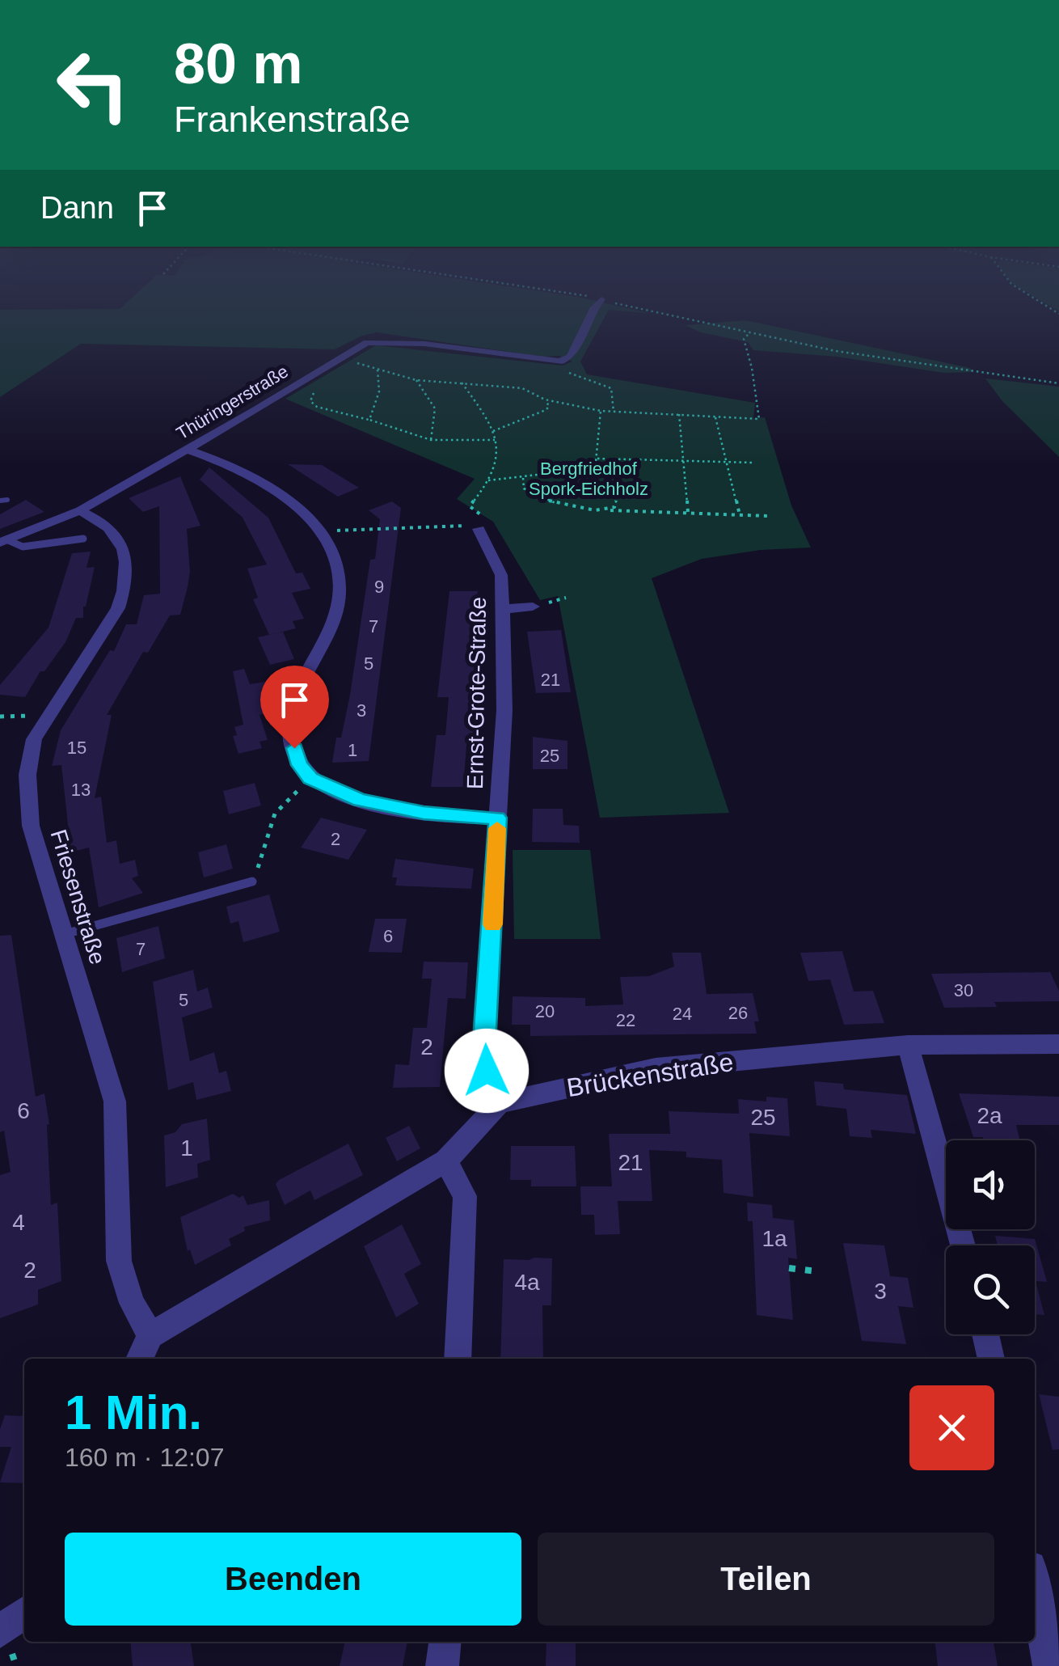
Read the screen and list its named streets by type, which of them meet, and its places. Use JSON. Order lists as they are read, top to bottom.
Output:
{
  "streets": {
    "street": [
      "Thüringerstraße",
      "Ernst-Grote-Straße",
      "Friesenstraße",
      "Brückenstraße"
    ]
  },
  "crossings": [
    ["Thüringerstraße", "Friesenstraße"],
    ["Ernst-Grote-Straße", "Brückenstraße"]
  ],
  "parks": ["Bergfriedhof Spork-Eichholz"],
  "house_numbers": [
    "9",
    "7",
    "5",
    "21",
    "3",
    "15",
    "1",
    "25",
    "13",
    "2",
    "6",
    "7",
    "30",
    "5",
    "20",
    "26",
    "24",
    "22",
    "2",
    "6",
    "2a",
    "25",
    "1",
    "21",
    "4",
    "1a",
    "2",
    "4a",
    "3"
  ],
  "page": {
    "turn": ["80 m", "Frankenstraße"],
    "then": "Dann",
    "heading": ["1 Min.", "160 m · 12:07"],
    "buttons": ["Beenden", "Teilen"]
  }
}
